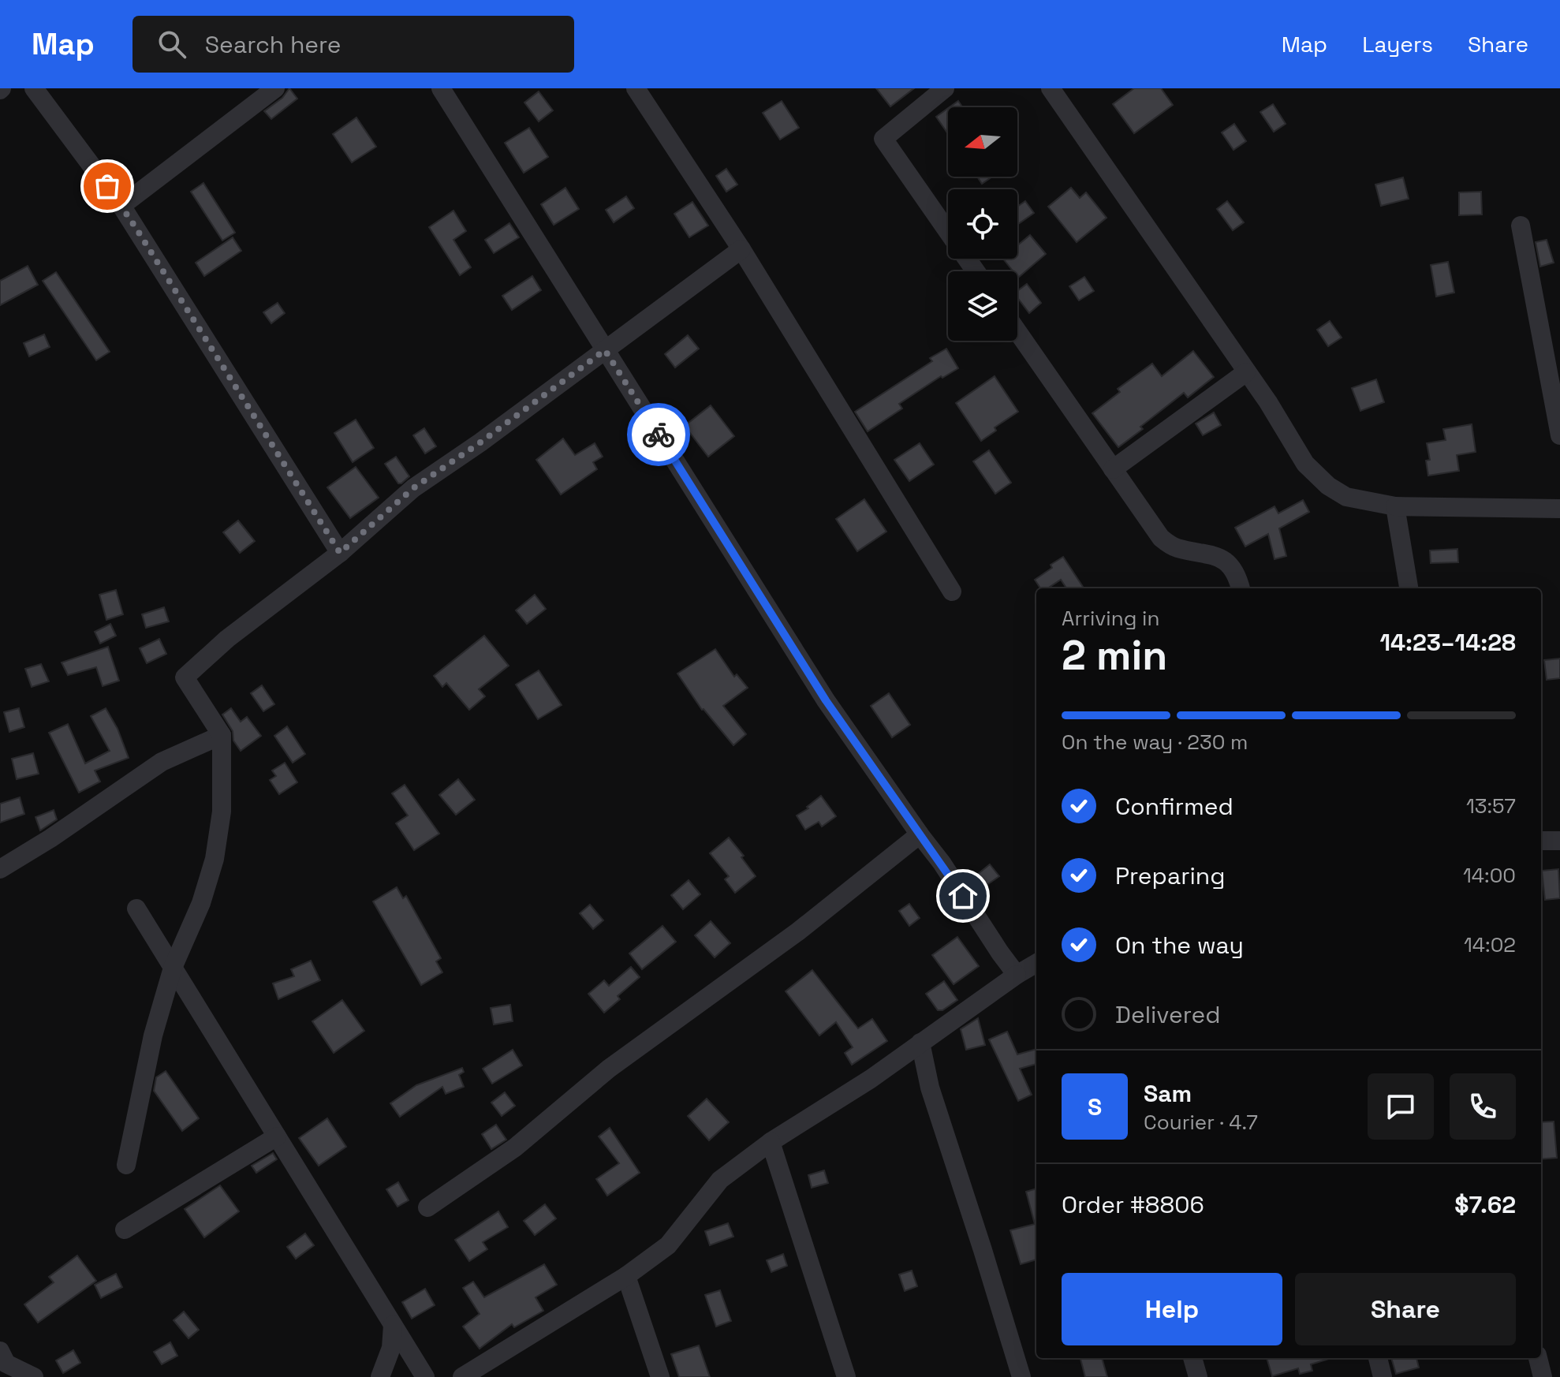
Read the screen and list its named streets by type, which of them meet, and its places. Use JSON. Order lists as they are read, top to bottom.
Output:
{
  "north": "left",
  "page": {
    "header": "Map",
    "search": "Search here",
    "nav": ["Map", "Layers", "Share"],
    "heading": ["2 min", "Arriving in", "14:23–14:28"],
    "panel": [
      "Sam",
      "Courier · 4.7",
      "Order #8806",
      "$7.62"
    ],
    "bar": "On the way · 230 m",
    "list": [
      ["Confirmed", "13:57"],
      ["Preparing", "14:00"],
      ["On the way", "14:02"],
      "Delivered"
    ],
    "round": "S",
    "buttons": ["Help", "Share"]
  }
}
